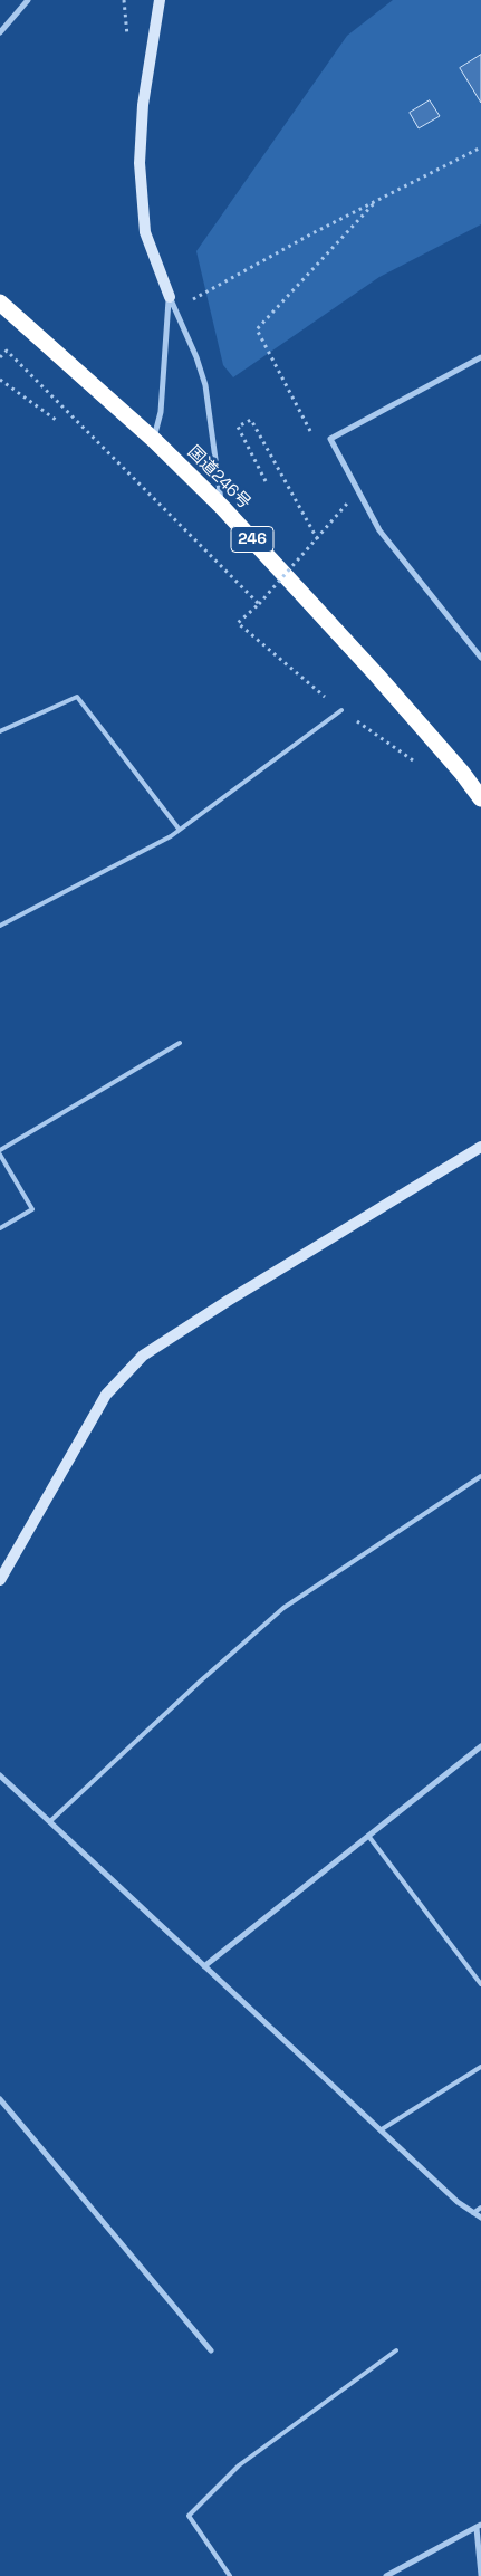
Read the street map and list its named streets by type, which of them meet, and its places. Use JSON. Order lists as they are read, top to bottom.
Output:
{
  "streets": {
    "highway": ["国道246号", "246"]
  }
}
